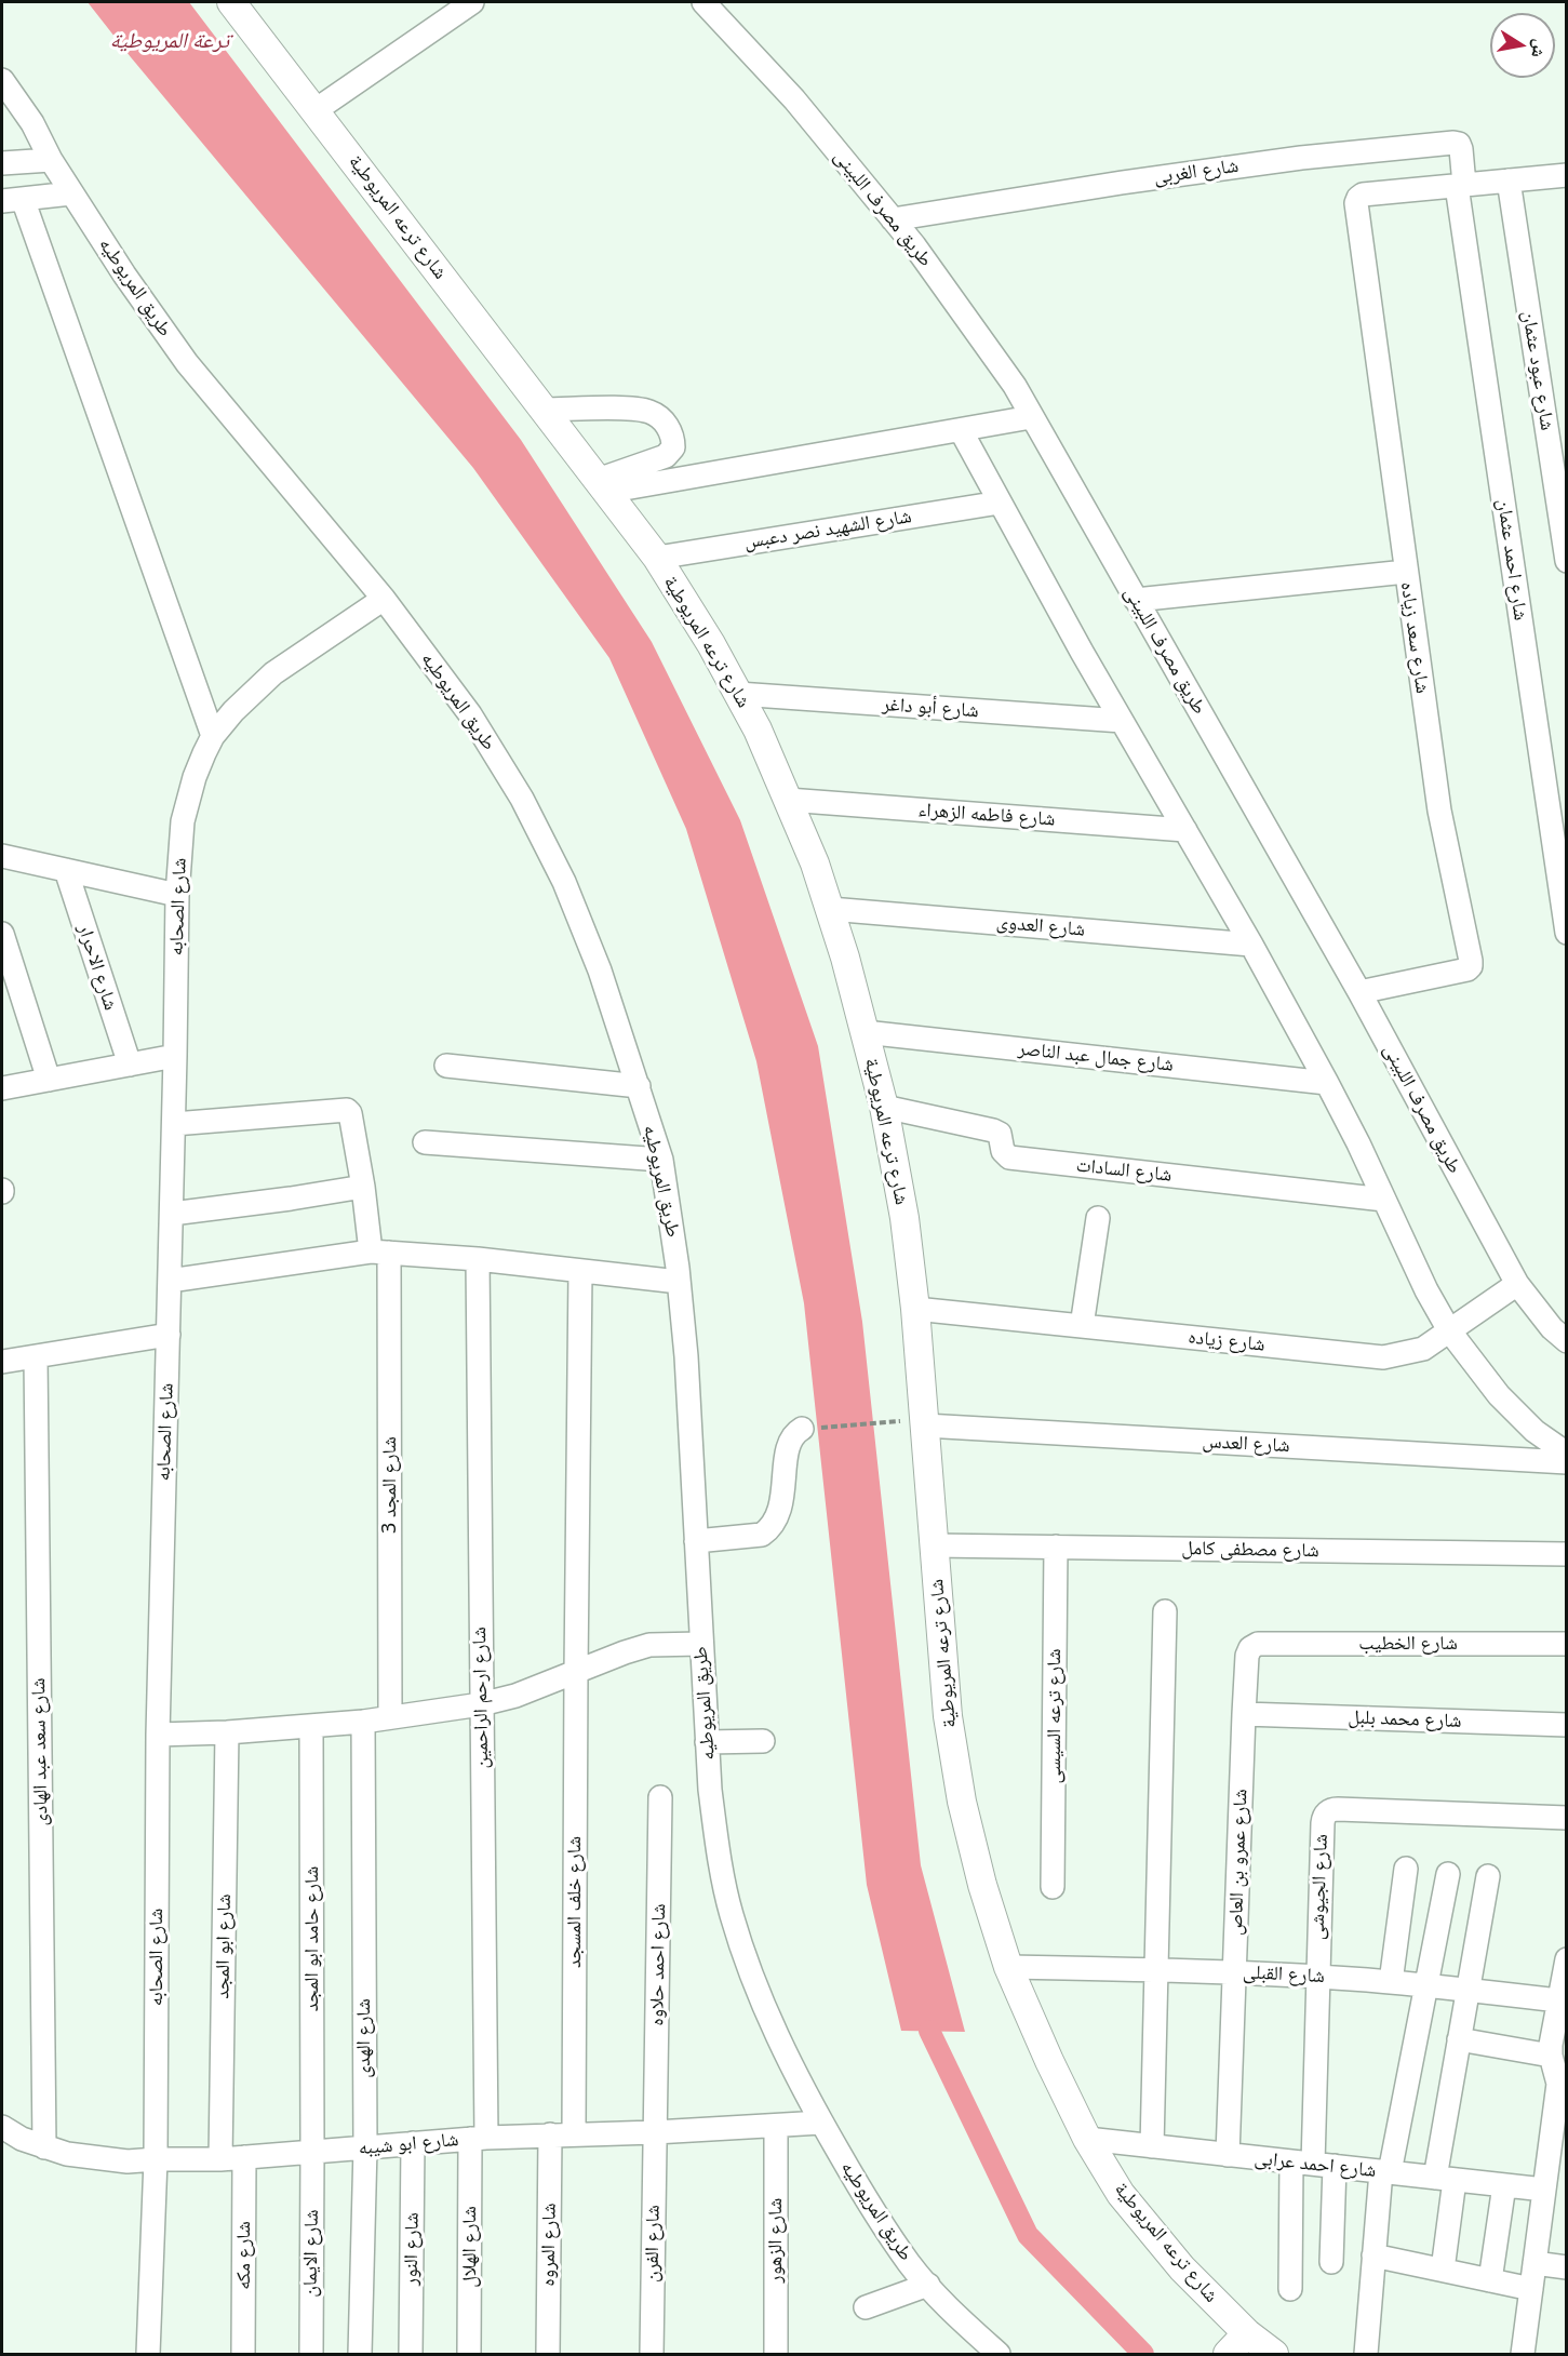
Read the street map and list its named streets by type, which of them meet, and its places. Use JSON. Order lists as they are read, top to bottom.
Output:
{
  "streets": {
    "main road": ["شارع ترعه المريوطية"],
    "street": [
      "شارع الغربى",
      "طريق مصرف اللبينى",
      "طريق المريوطيه",
      "شارع عبود عثمان",
      "شارع الشهيد نصر دعبس",
      "شارع احمد عثمان",
      "شارع سعد زياده",
      "شارع أبو داغر",
      "شارع فاطمه الزهراء",
      "شارع الصحابه",
      "شارع العدوى",
      "شارع الاحرار",
      "شارع جمال عبد الناصر",
      "شارع السادات",
      "شارع زياده",
      "شارع العدس",
      "شارع المجد 3",
      "شارع مصطفى كامل",
      "شارع الخطيب",
      "شارع ارحم الراحمين",
      "شارع ترعه السيسى",
      "شارع محمد بلبل",
      "شارع سعد عبد الهادى",
      "شارع عمرو بن العاص",
      "شارع الجيوشى",
      "شارع خلف المسجد",
      "شارع حامد ابو المجد",
      "شارع ابو المجد",
      "شارع احمد حلاوه",
      "شارع القبلى",
      "شارع الهدى",
      "شارع ابو شيبه",
      "شارع احمد عرابى",
      "شارع الزهور",
      "شارع الفرن",
      "شارع المروه",
      "شارع الهلال",
      "شارع النور",
      "شارع الايمان",
      "شارع مكه"
    ]
  },
  "crossings": [
    ["شارع الغربى", "طريق مصرف اللبينى"],
    ["شارع الغربى", "شارع احمد عثمان"],
    ["شارع الغربى", "شارع سعد زياده"],
    ["طريق مصرف اللبينى", "شارع سعد زياده"],
    ["طريق مصرف اللبينى", "شارع زياده"],
    ["شارع ترعه المريوطية", "شارع الشهيد نصر دعبس"],
    ["شارع ترعه المريوطية", "شارع أبو داغر"],
    ["شارع ترعه المريوطية", "شارع فاطمه الزهراء"],
    ["شارع ترعه المريوطية", "شارع العدوى"],
    ["شارع ترعه المريوطية", "شارع جمال عبد الناصر"],
    ["شارع ترعه المريوطية", "شارع السادات"],
    ["شارع ترعه المريوطية", "شارع زياده"],
    ["شارع ترعه المريوطية", "شارع العدس"],
    ["شارع ترعه المريوطية", "شارع مصطفى كامل"],
    ["شارع ترعه المريوطية", "شارع القبلى"],
    ["شارع ترعه المريوطية", "شارع احمد عرابى"],
    ["طريق المريوطيه", "شارع الصحابه"],
    ["طريق المريوطيه", "شارع ابو شيبه"],
    ["شارع احمد عثمان", "شارع سعد زياده"],
    ["شارع الصحابه", "شارع المجد 3"],
    ["شارع الصحابه", "شارع ابو شيبه"],
    ["شارع مصطفى كامل", "شارع ترعه السيسى"],
    ["شارع الخطيب", "شارع عمرو بن العاص"],
    ["شارع ارحم الراحمين", "شارع ابو شيبه"],
    ["شارع ارحم الراحمين", "شارع الهلال"],
    ["شارع محمد بلبل", "شارع عمرو بن العاص"],
    ["شارع سعد عبد الهادى", "شارع ابو شيبه"],
    ["شارع عمرو بن العاص", "شارع القبلى"],
    ["شارع عمرو بن العاص", "شارع احمد عرابى"],
    ["شارع الجيوشى", "شارع القبلى"],
    ["شارع الجيوشى", "شارع احمد عرابى"],
    ["شارع خلف المسجد", "شارع ابو شيبه"],
    ["شارع حامد ابو المجد", "شارع ابو شيبه"],
    ["شارع حامد ابو المجد", "شارع الايمان"],
    ["شارع ابو المجد", "شارع ابو شيبه"],
    ["شارع احمد حلاوه", "شارع ابو شيبه"],
    ["شارع احمد حلاوه", "شارع الفرن"],
    ["شارع الهدى", "شارع ابو شيبه"],
    ["شارع ابو شيبه", "شارع الزهور"],
    ["شارع ابو شيبه", "شارع الفرن"],
    ["شارع ابو شيبه", "شارع المروه"],
    ["شارع ابو شيبه", "شارع الهلال"],
    ["شارع ابو شيبه", "شارع النور"],
    ["شارع ابو شيبه", "شارع الايمان"],
    ["شارع ابو شيبه", "شارع مكه"]
  ],
  "water": ["ترعة المريوطية"],
  "north": "right"
}
